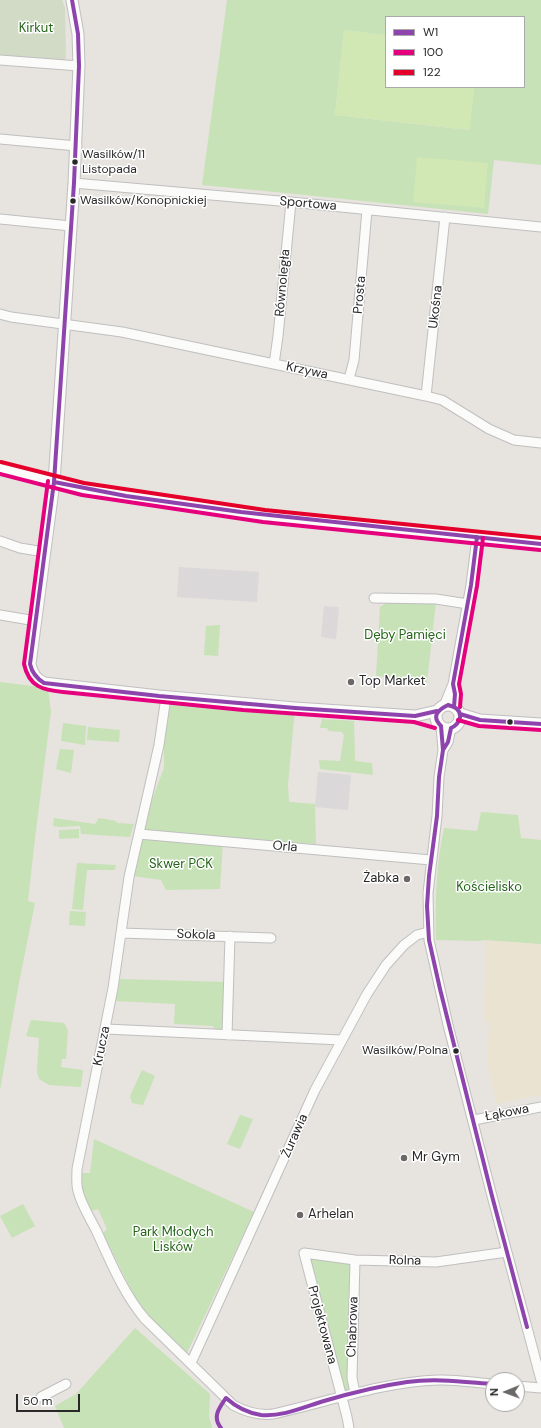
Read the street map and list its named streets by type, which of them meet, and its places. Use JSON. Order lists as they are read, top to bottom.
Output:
{
  "streets": {
    "street": [
      "Sportowa",
      "Równoległa",
      "Prosta",
      "Ukośna",
      "Krzywa",
      "Orla",
      "Sokola",
      "Krucza",
      "Łąkowa",
      "Żurawia",
      "Rolna",
      "Projektowana",
      "Chabrowa"
    ]
  },
  "crossings": [
    ["Sportowa", "Równoległa"],
    ["Sportowa", "Prosta"],
    ["Sportowa", "Ukośna"],
    ["Równoległa", "Krzywa"],
    ["Prosta", "Krzywa"],
    ["Ukośna", "Krzywa"],
    ["Orla", "Krucza"],
    ["Sokola", "Krucza"],
    ["Krucza", "Żurawia"],
    ["Krucza", "Projektowana"],
    ["Krucza", "Chabrowa"],
    ["Rolna", "Projektowana"],
    ["Rolna", "Chabrowa"]
  ],
  "parks": [
    "Kirkut",
    "Dęby Pamięci",
    "Skwer PCK",
    "Kościelisko",
    "Park Młodych Lisków"
  ],
  "places": [
    "Wasilków/11 Listopada",
    "Wasilków/Konopnickiej",
    "Top Market",
    "Żabka",
    "Wasilków/Polna",
    "Mr Gym",
    "Arhelan"
  ],
  "lines": ["transit line W1", "transit line 122", "transit line 100"],
  "legend": ["W1", "100", "122"],
  "scale_bar": "50 m",
  "north": "left"
}
